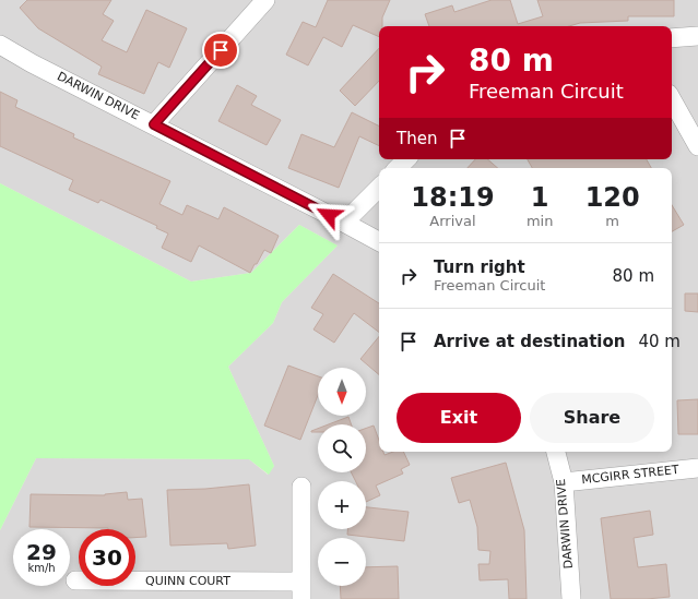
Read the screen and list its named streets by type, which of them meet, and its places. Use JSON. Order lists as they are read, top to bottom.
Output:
{
  "streets": {
    "street": ["DARWIN DRIVE", "MCGIRR STREET", "QUINN COURT"]
  },
  "crossings": [
    ["DARWIN DRIVE", "MCGIRR STREET"]
  ],
  "north": "bottom",
  "page": {
    "turn": ["80 m", "Freeman Circuit"],
    "then": "Then",
    "eta": [
      "18:19",
      "Arrival",
      "1",
      "min",
      "120",
      "m"
    ],
    "list": [
      {
        "name": "Turn right",
        "note": "Freeman Circuit",
        "value": "80 m"
      },
      {
        "name": "Arrive at destination",
        "value": "40 m"
      }
    ],
    "map_buttons": ["+", "−"],
    "buttons": ["Exit", "Share"],
    "speed": "29 km/h",
    "limit": "30"
  }
}
